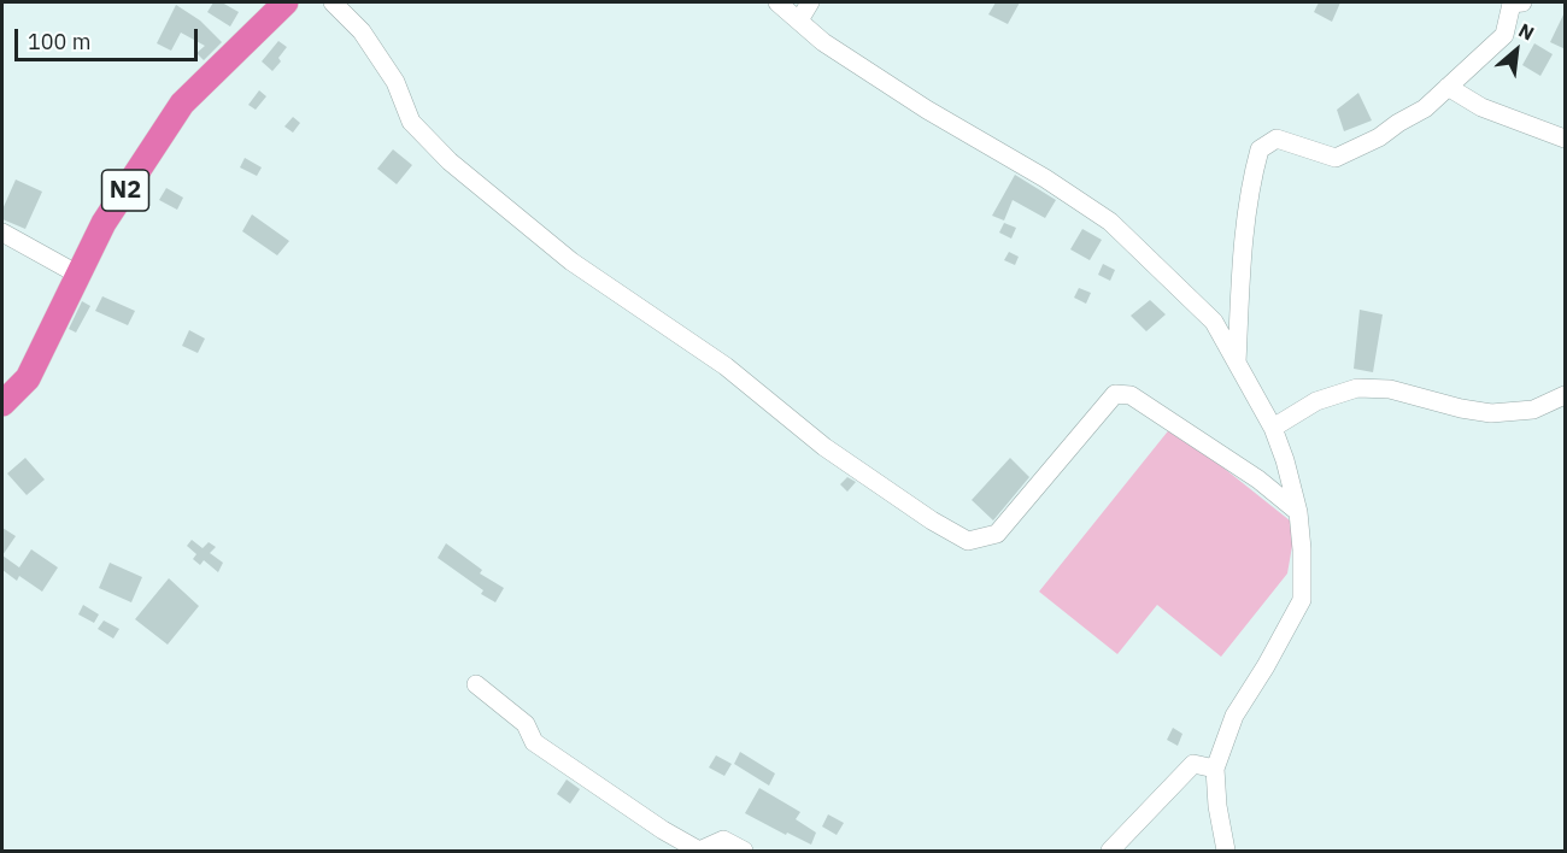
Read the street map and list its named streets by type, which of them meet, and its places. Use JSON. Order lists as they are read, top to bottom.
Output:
{
  "streets": {
    "highway": ["N2"]
  },
  "scale_bar": "100 m",
  "north": "top right"
}
